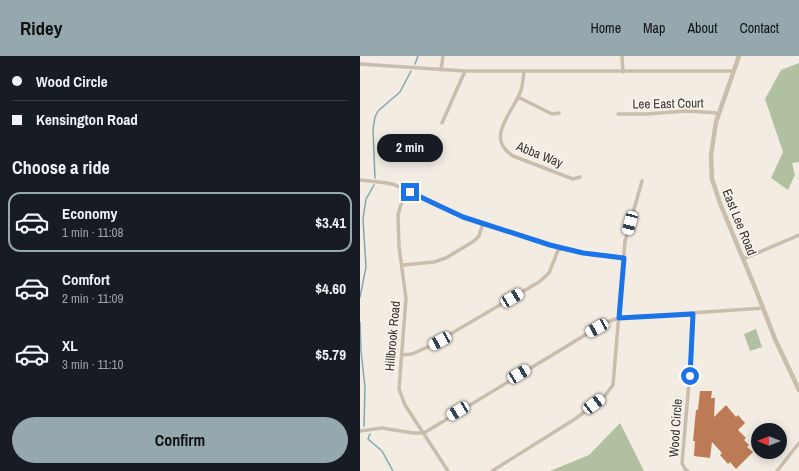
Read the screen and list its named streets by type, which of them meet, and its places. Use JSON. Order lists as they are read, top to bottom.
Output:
{
  "streets": {
    "street": [
      "Lee East Court",
      "Abba Way",
      "East Lee Road",
      "Hillbrook Road",
      "Wood Circle"
    ]
  },
  "crossings": [
    ["Lee East Court", "East Lee Road"]
  ],
  "north": "left",
  "page": {
    "header": "Ridey",
    "nav": [
      "Home",
      "Map",
      "About",
      "Contact"
    ],
    "banner": ["Wood Circle", "Kensington Road"],
    "bubble": "2 min",
    "heading": "Choose a ride",
    "list": [
      {
        "name": "Economy",
        "note": "1 min · 11:08",
        "value": "$3.41"
      },
      {
        "name": "Comfort",
        "note": "2 min · 11:09",
        "value": "$4.60"
      },
      {
        "name": "XL",
        "note": "3 min · 11:10",
        "value": "$5.79"
      }
    ],
    "buttons": "Confirm"
  }
}
